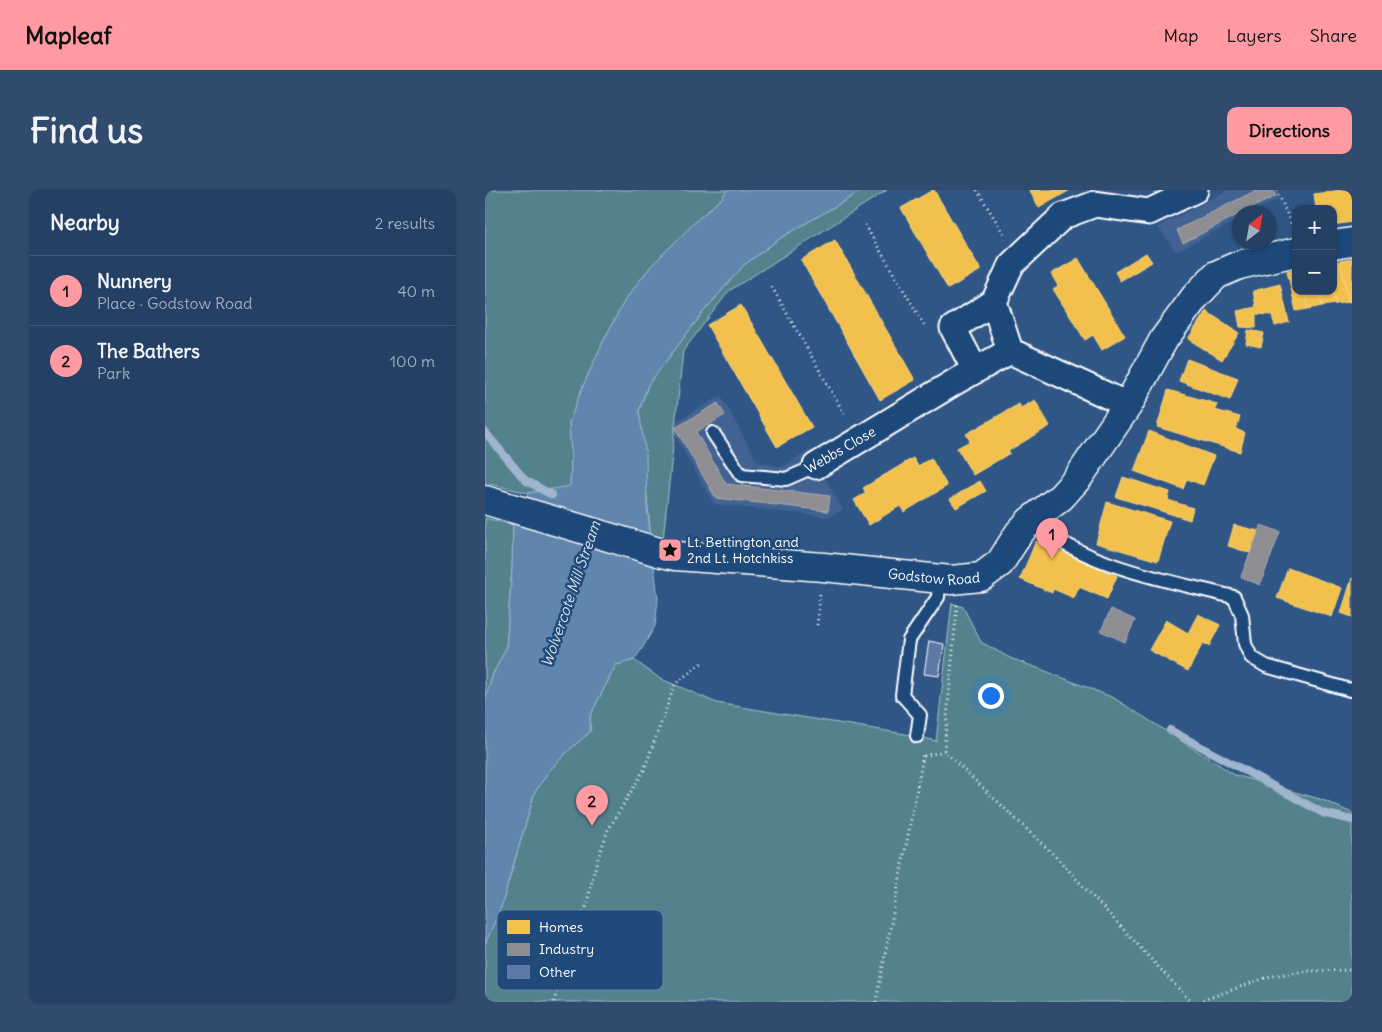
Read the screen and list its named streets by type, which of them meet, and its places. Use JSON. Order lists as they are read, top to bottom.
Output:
{
  "streets": {
    "street": ["Webbs Close", "Godstow Road"]
  },
  "water": ["Wolvercote Mill Stream"],
  "places": {
    "place": ["Lt. Bettington and 2nd Lt. Hotchkiss"]
  },
  "legend": ["Homes", "Industry", "Other"],
  "north": "top right",
  "page": {
    "header": "Mapleaf",
    "nav": ["Map", "Layers", "Share"],
    "buttons": "Directions",
    "title": "Find us",
    "heading": ["Nearby", "2 results"],
    "map_buttons": ["+", "−"],
    "list": [
      {
        "mark": "1",
        "name": "Nunnery",
        "note": "Place · Godstow Road",
        "value": "40 m"
      },
      {
        "mark": "2",
        "name": "The Bathers",
        "note": "Park",
        "value": "100 m"
      }
    ],
    "pins": ["1", "2"]
  }
}
